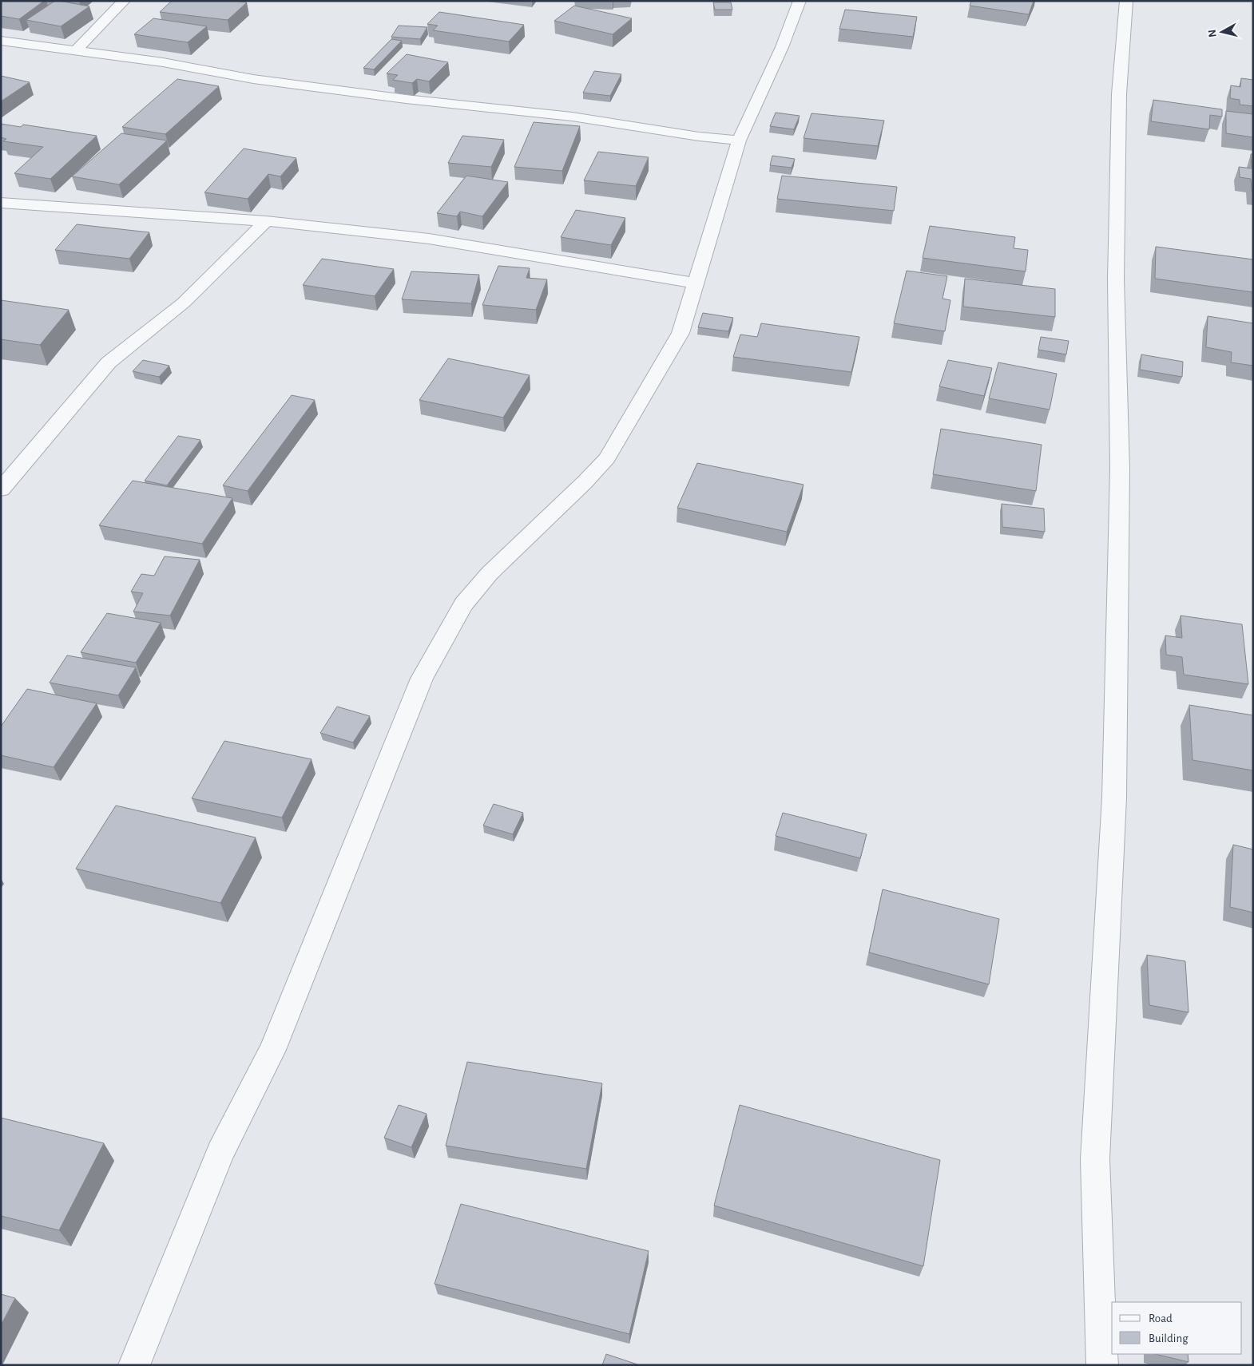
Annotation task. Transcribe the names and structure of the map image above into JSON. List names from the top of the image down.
{
  "legend": ["Road", "Building"],
  "north": "left"
}
